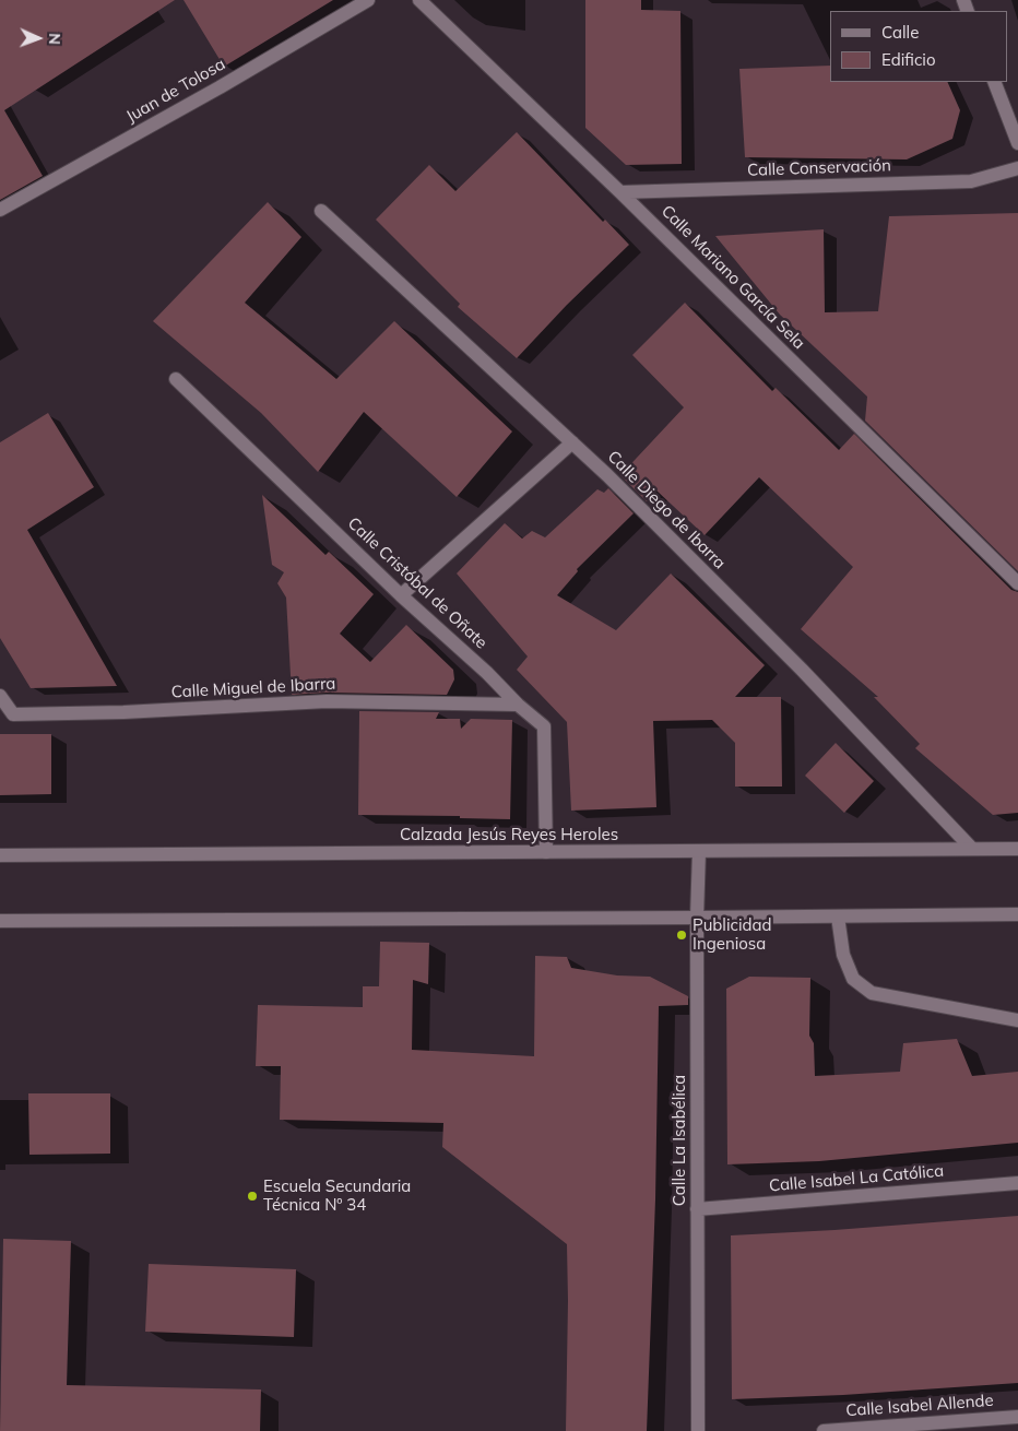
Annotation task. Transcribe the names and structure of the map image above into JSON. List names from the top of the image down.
{
  "streets": {
    "street": [
      "Juan de Tolosa",
      "Calle Conservación",
      "Calle Mariano García Sela",
      "Calle Diego de Ibarra",
      "Calle Cristóbal de Oñate",
      "Calle Miguel de Ibarra",
      "Calzada Jesús Reyes Heroles",
      "Calle La Isabélica",
      "Calle Isabel La Católica",
      "Calle Isabel Allende"
    ]
  },
  "crossings": [
    ["Calle Conservación", "Calle Mariano García Sela"],
    ["Calle Diego de Ibarra", "Calzada Jesús Reyes Heroles"],
    ["Calle Cristóbal de Oñate", "Calle Miguel de Ibarra"],
    ["Calle Cristóbal de Oñate", "Calzada Jesús Reyes Heroles"],
    ["Calzada Jesús Reyes Heroles", "Calle La Isabélica"],
    ["Calle La Isabélica", "Calle Isabel La Católica"]
  ],
  "places": ["Publicidad Ingeniosa", "Escuela Secundaria Técnica Nº 34"],
  "legend": ["Calle", "Edificio"],
  "north": "right"
}
